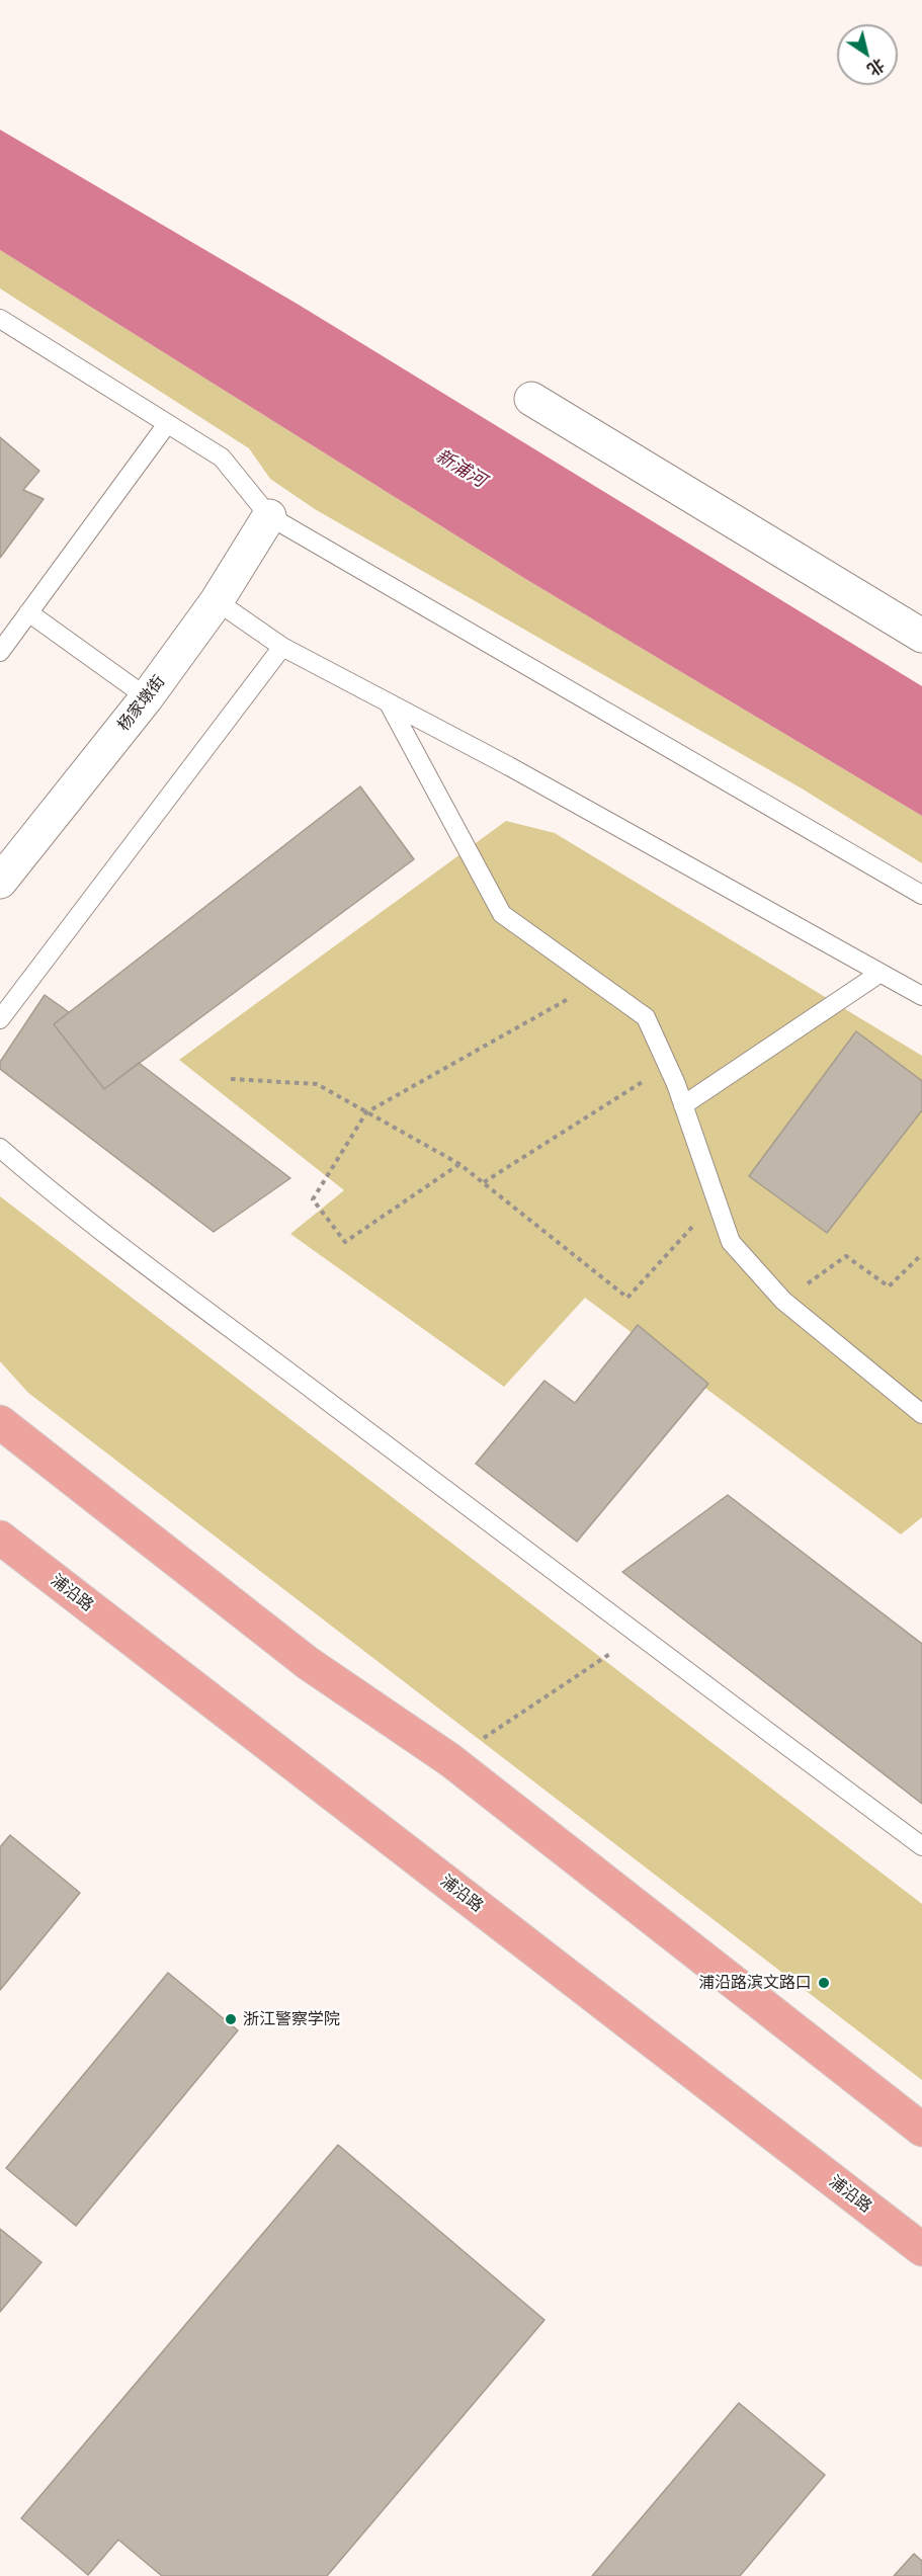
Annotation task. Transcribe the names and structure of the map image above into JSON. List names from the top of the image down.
{
  "streets": {
    "main road": ["浦沿路"],
    "street": ["杨家墩街"]
  },
  "water": ["新浦河"],
  "places": ["浦沿路滨文路口", "浙江警察学院"],
  "north": "bottom right"
}
